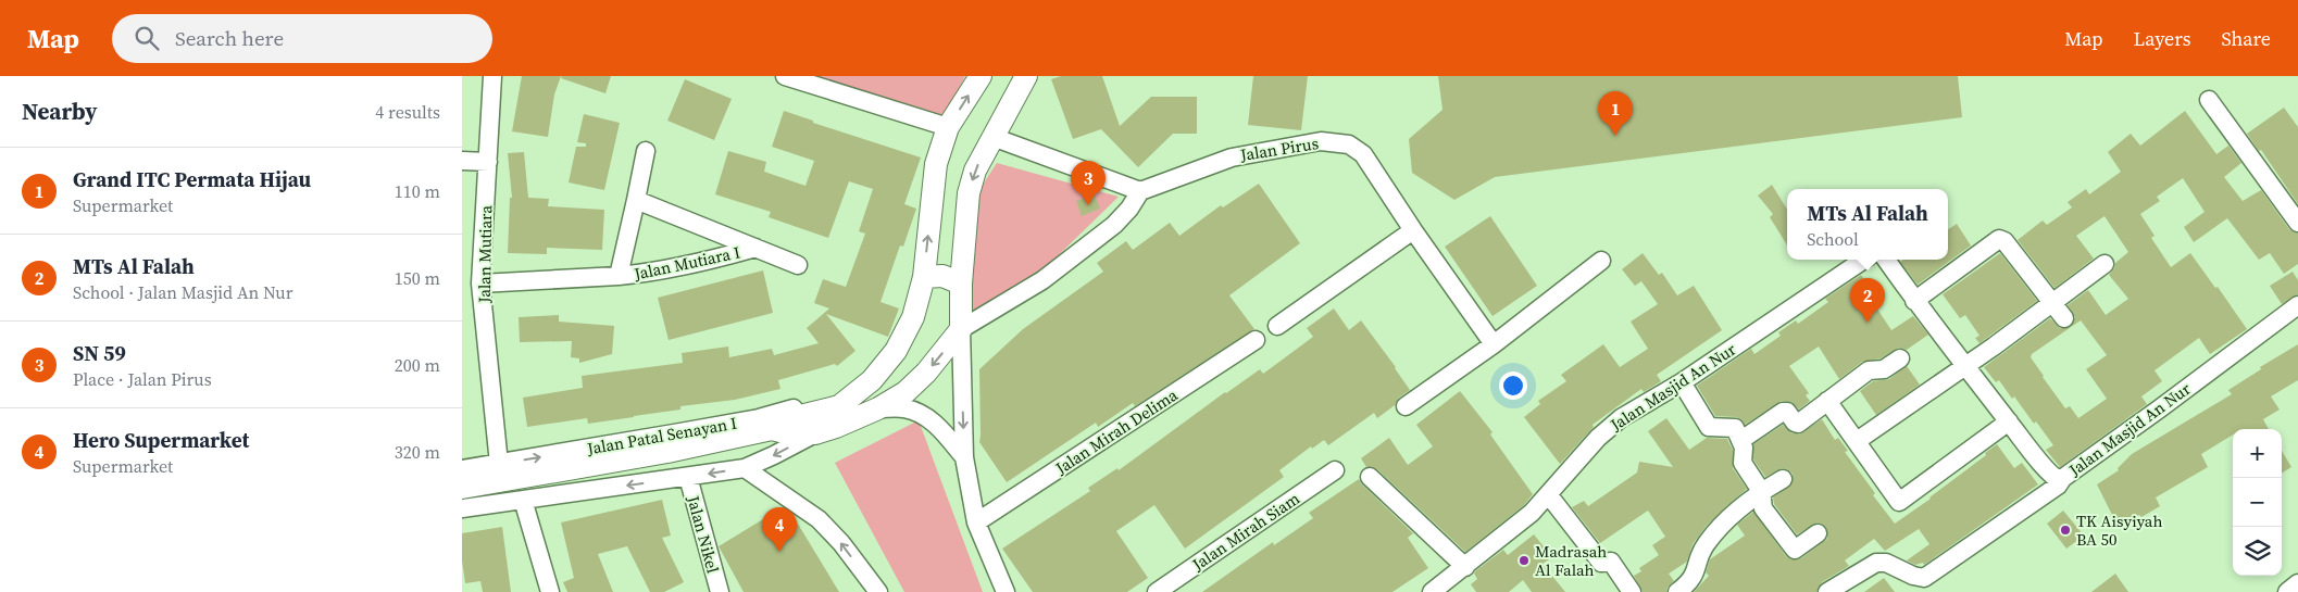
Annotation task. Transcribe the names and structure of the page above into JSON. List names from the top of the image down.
{
  "streets": {
    "main road": ["Jalan Patal Senayan I"],
    "street": [
      "Jalan Pirus",
      "Jalan Mutiara",
      "Jalan Mutiara I",
      "Jalan Masjid An Nur",
      "Jalan Mirah Delima",
      "Jalan Mirah Siam",
      "Jalan Nikel"
    ]
  },
  "crossings": [
    ["Jalan Mutiara", "Jalan Mutiara I"],
    ["Jalan Mutiara", "Jalan Patal Senayan I"]
  ],
  "places": ["TK Aisyiyah BA 50", "Madrasah Al Falah"],
  "page": {
    "header": "Map",
    "search": "Search here",
    "nav": ["Map", "Layers", "Share"],
    "heading": ["Nearby", "4 results"],
    "pins": [
      "1",
      "3",
      "2",
      "4"
    ],
    "list": [
      {
        "mark": "1",
        "name": "Grand ITC Permata Hijau",
        "note": "Supermarket",
        "value": "110 m"
      },
      {
        "mark": "2",
        "name": "MTs Al Falah",
        "note": "School · Jalan Masjid An Nur",
        "value": "150 m"
      },
      {
        "mark": "3",
        "name": "SN 59",
        "note": "Place · Jalan Pirus",
        "value": "200 m"
      },
      {
        "mark": "4",
        "name": "Hero Supermarket",
        "note": "Supermarket",
        "value": "320 m"
      }
    ],
    "popup": ["MTs Al Falah", "School"],
    "map_buttons": ["+", "−"]
  }
}
